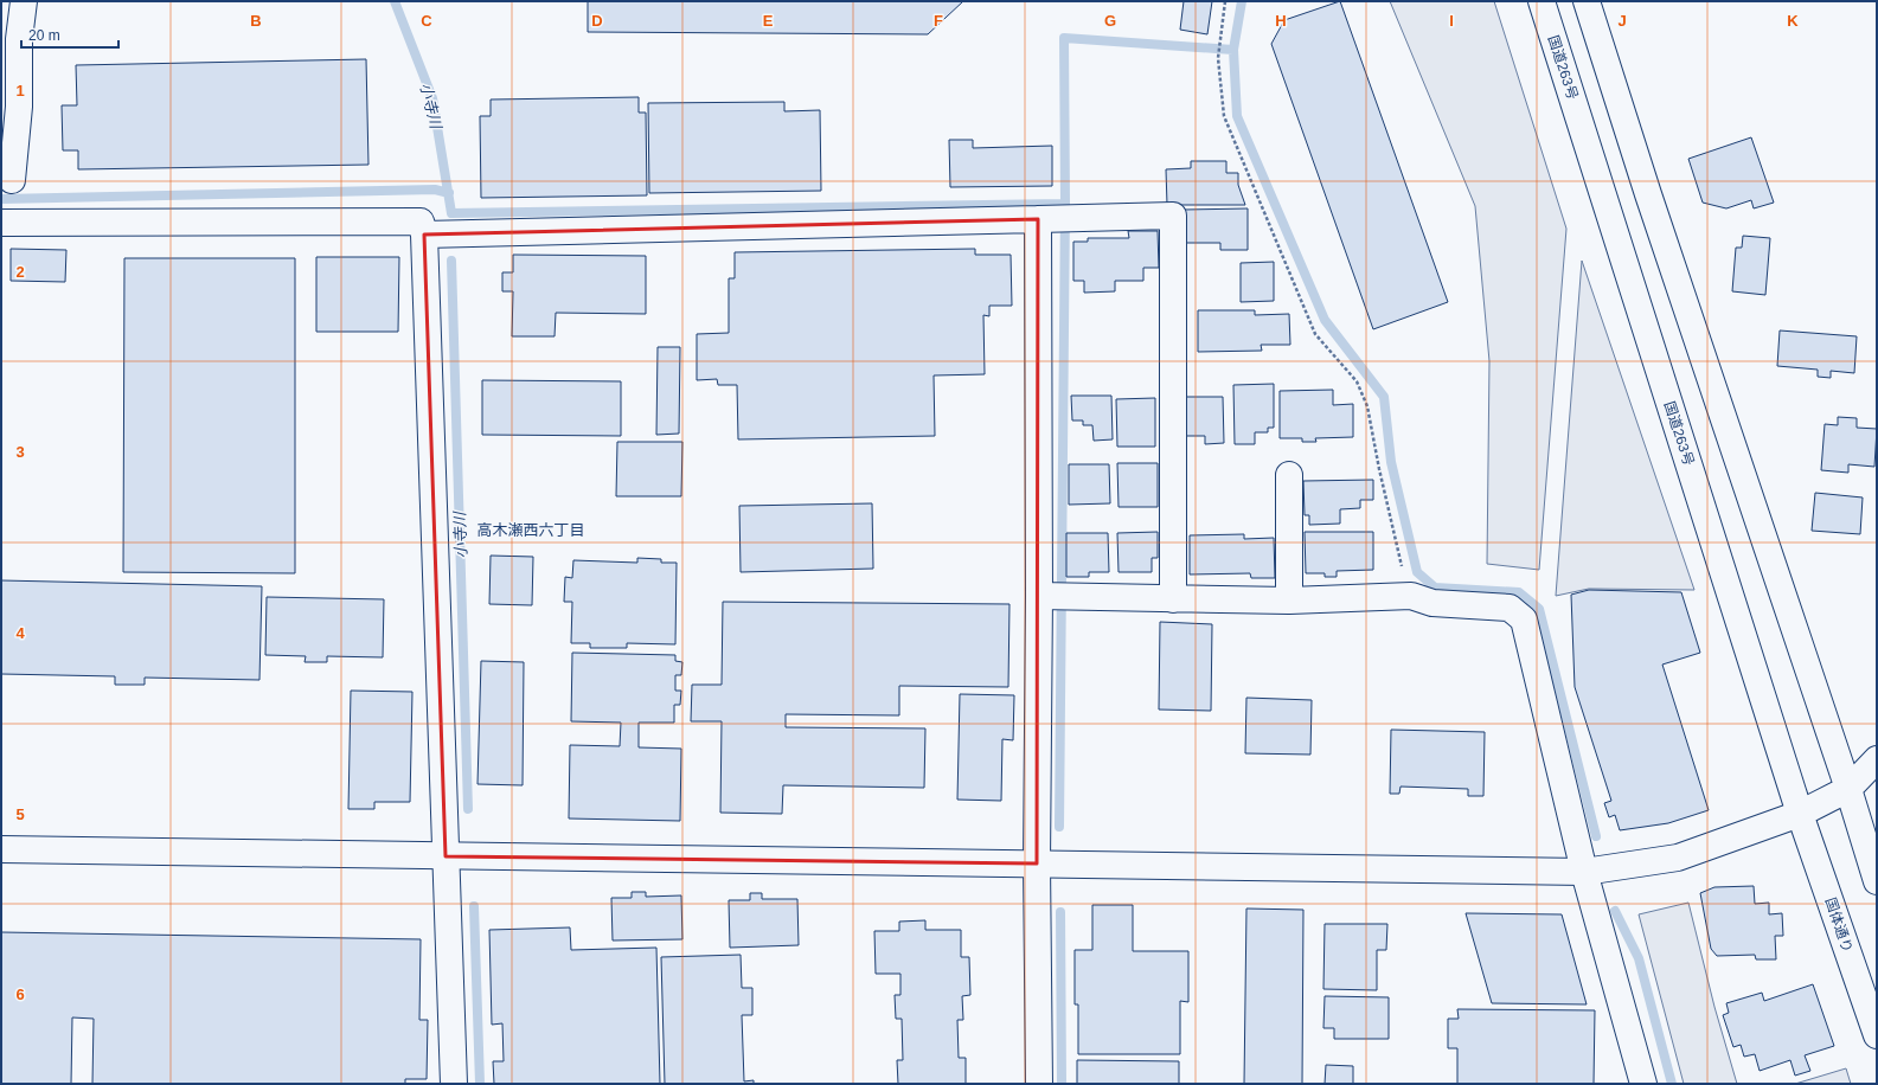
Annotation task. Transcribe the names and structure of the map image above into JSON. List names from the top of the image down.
{
  "streets": {
    "main road": ["国道263号", "国体通り"]
  },
  "crossings": [
    ["国道263号", "国体通り"]
  ],
  "districts": ["高木瀬西六丁目"],
  "water": ["小寺川"],
  "scale_bar": "20 m",
  "grid": {
    "columns": [
      "B",
      "C",
      "D",
      "E",
      "F",
      "G",
      "H",
      "I",
      "J",
      "K"
    ],
    "rows": [
      "1",
      "2",
      "3",
      "4",
      "5",
      "6"
    ]
  }
}
